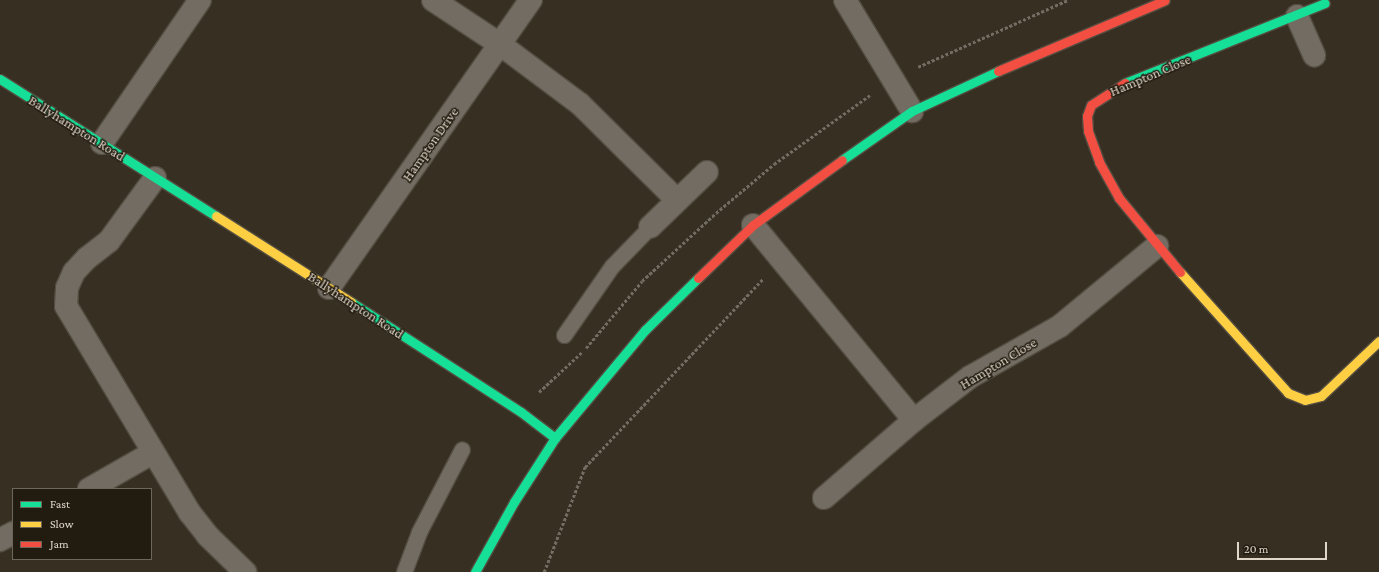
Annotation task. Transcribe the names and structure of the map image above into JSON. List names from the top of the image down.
{
  "streets": {
    "street": ["Hampton Close", "Ballyhampton Road", "Hampton Drive"]
  },
  "crossings": [
    ["Ballyhampton Road", "Hampton Drive"]
  ],
  "legend": ["Fast", "Slow", "Jam"],
  "scale_bar": "20 m"
}
